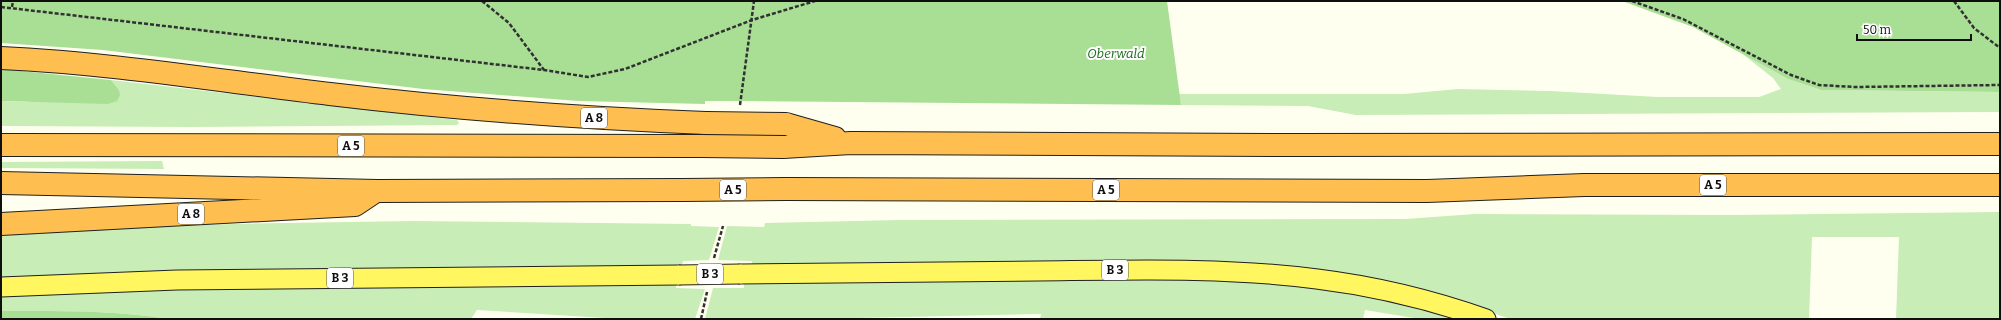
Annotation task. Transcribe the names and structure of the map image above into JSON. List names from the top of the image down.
{
  "streets": {
    "highway": ["A 8", "A 5"],
    "main road": ["B 3"]
  },
  "crossings": [
    ["A 8", "A 5"]
  ],
  "parks": ["Oberwald"],
  "scale_bar": "50 m"
}
